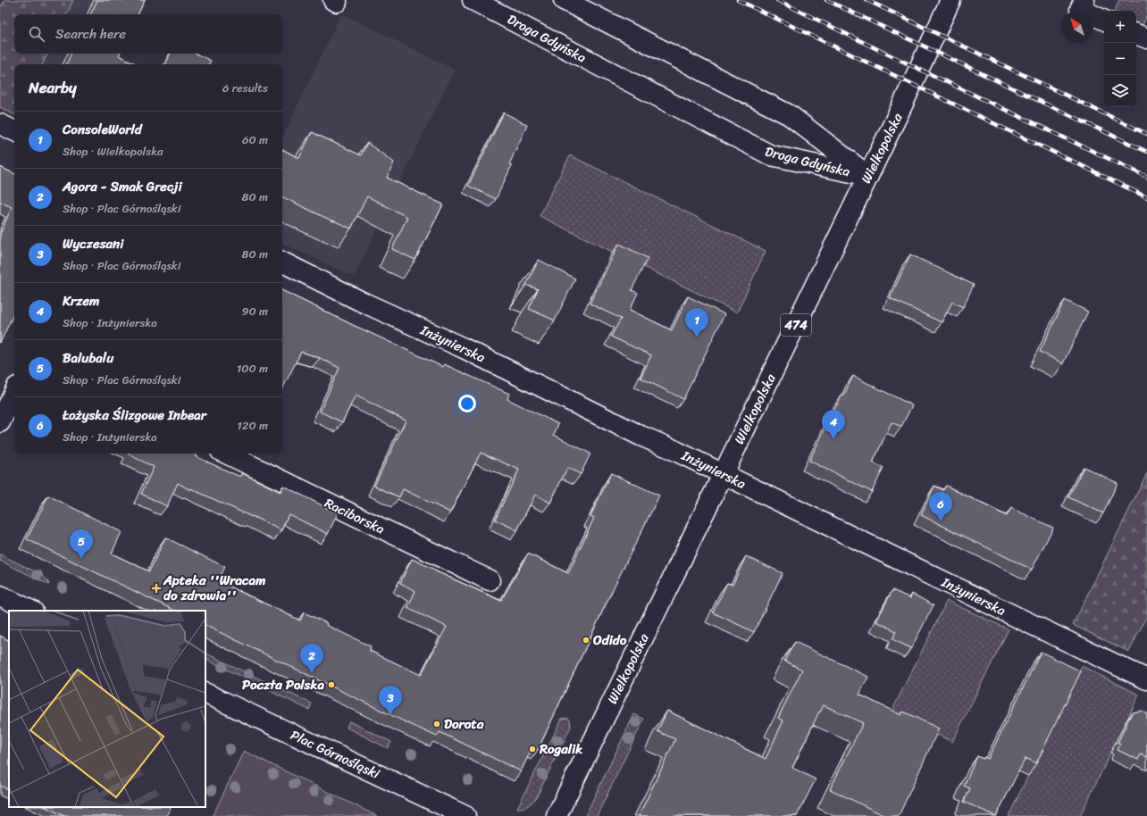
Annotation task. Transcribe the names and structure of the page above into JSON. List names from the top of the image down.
{
  "streets": {
    "street": [
      "Droga Gdyńska",
      "Wielkopolska",
      "474",
      "Inżynierska",
      "Raciborska",
      "Plac Górnośląski"
    ]
  },
  "crossings": [
    ["Droga Gdyńska", "Wielkopolska"],
    ["Wielkopolska", "Inżynierska"]
  ],
  "places": {
    "health": ["Apteka ''Wracam do zdrowia''"],
    "other": [
      "Odido",
      "Poczta Polska",
      "Dorota",
      "Rogalik"
    ]
  },
  "north": "top left",
  "page": {
    "map_buttons": ["+", "−"],
    "search": "Search here",
    "heading": ["Nearby", "6 results"],
    "list": [
      {
        "mark": "1",
        "name": "ConsoleWorld",
        "note": "Shop · Wielkopolska",
        "value": "60 m"
      },
      {
        "mark": "2",
        "name": "Agora - Smak Grecji",
        "note": "Shop · Plac Górnośląski",
        "value": "80 m"
      },
      {
        "mark": "3",
        "name": "Wyczesani",
        "note": "Shop · Plac Górnośląski",
        "value": "80 m"
      },
      {
        "mark": "4",
        "name": "Krzem",
        "note": "Shop · Inżynierska",
        "value": "90 m"
      },
      {
        "mark": "5",
        "name": "Balubalu",
        "note": "Shop · Plac Górnośląski",
        "value": "100 m"
      },
      {
        "mark": "6",
        "name": "Łożyska Ślizgowe Inbear",
        "note": "Shop · Inżynierska",
        "value": "120 m"
      }
    ],
    "pins": [
      "1",
      "4",
      "6",
      "5",
      "2",
      "3"
    ]
  }
}
